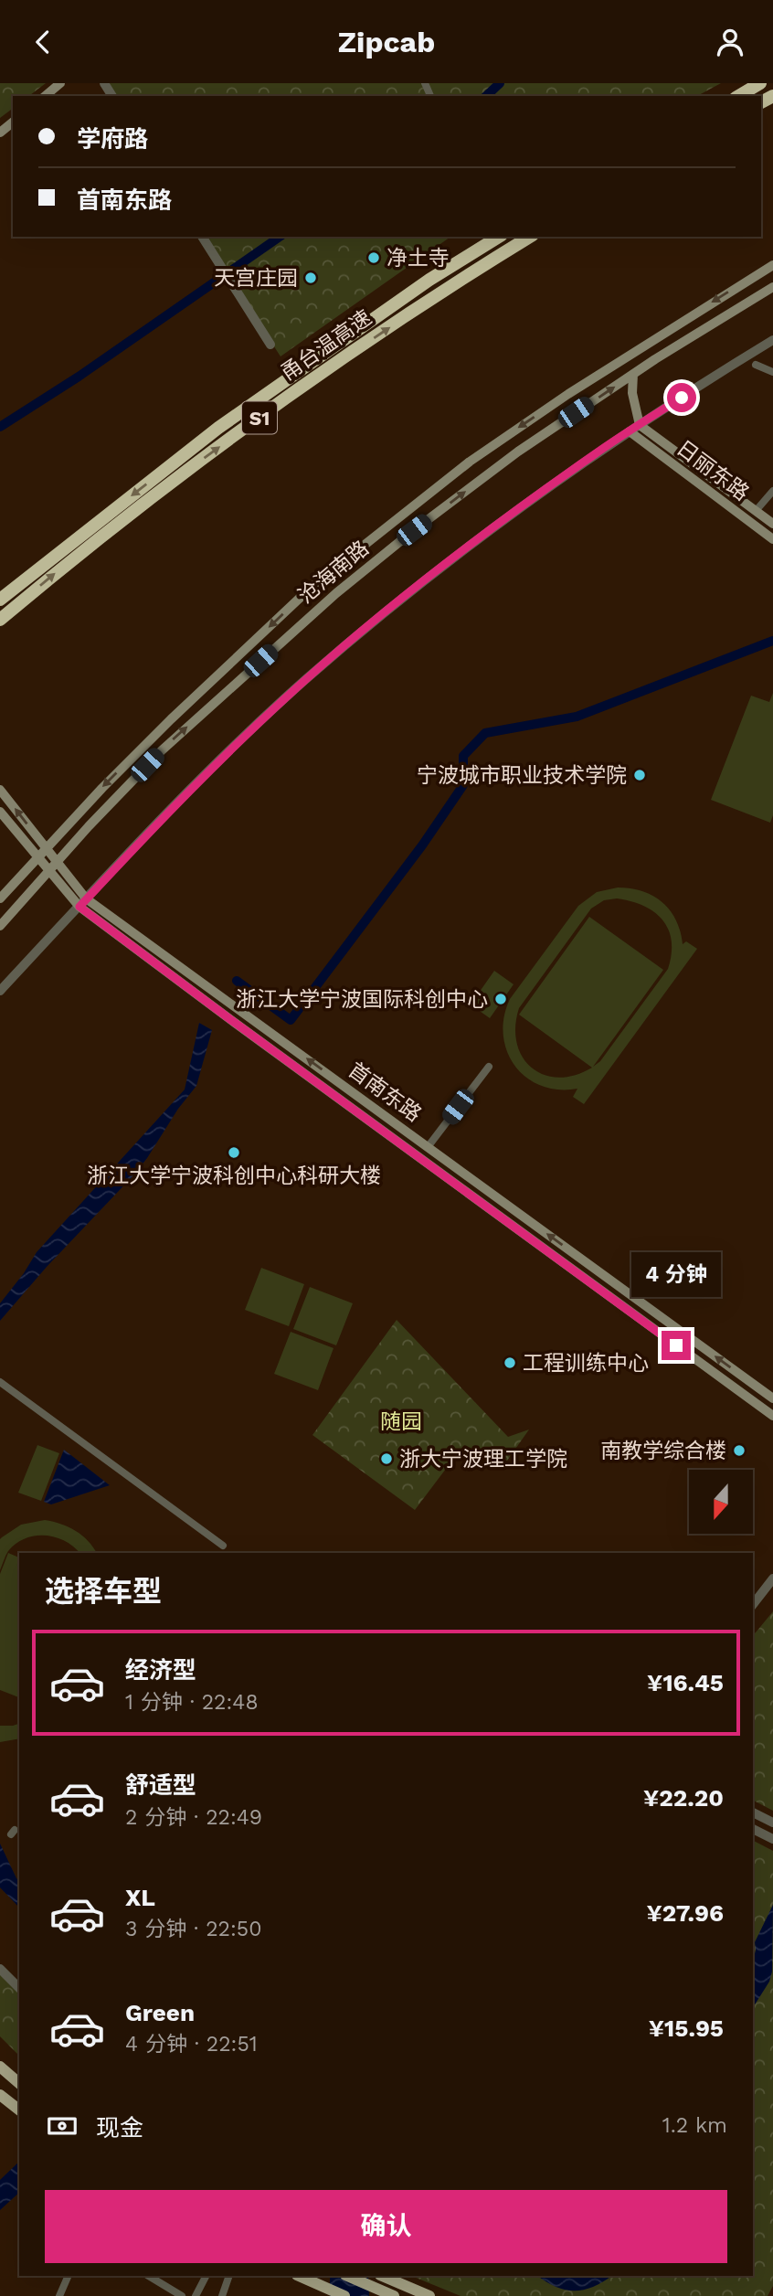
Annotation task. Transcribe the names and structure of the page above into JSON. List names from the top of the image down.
{
  "streets": {
    "highway": ["甬台温高速", "S1"],
    "main road": ["日丽东路", "沧海南路", "首南东路"]
  },
  "crossings": [
    ["沧海南路", "首南东路"]
  ],
  "parks": ["随园"],
  "places": [
    "净土寺",
    "天宫庄园",
    "宁波城市职业技术学院",
    "浙江大学宁波国际科创中心",
    "浙江大学宁波科创中心科研大楼",
    "工程训练中心",
    "南教学综合楼",
    "浙大宁波理工学院"
  ],
  "north": "bottom",
  "page": {
    "header": "Zipcab",
    "banner": ["学府路", "首南东路"],
    "bubble": "4 分钟",
    "heading": "选择车型",
    "list": [
      {
        "name": "经济型",
        "note": "1 分钟 · 22:48",
        "value": "¥16.45"
      },
      {
        "name": "舒适型",
        "note": "2 分钟 · 22:49",
        "value": "¥22.20"
      },
      {
        "name": "XL",
        "note": "3 分钟 · 22:50",
        "value": "¥27.96"
      },
      {
        "name": "Green",
        "note": "4 分钟 · 22:51",
        "value": "¥15.95"
      }
    ],
    "pay": ["现金", "1.2 km"],
    "buttons": "确认"
  }
}
